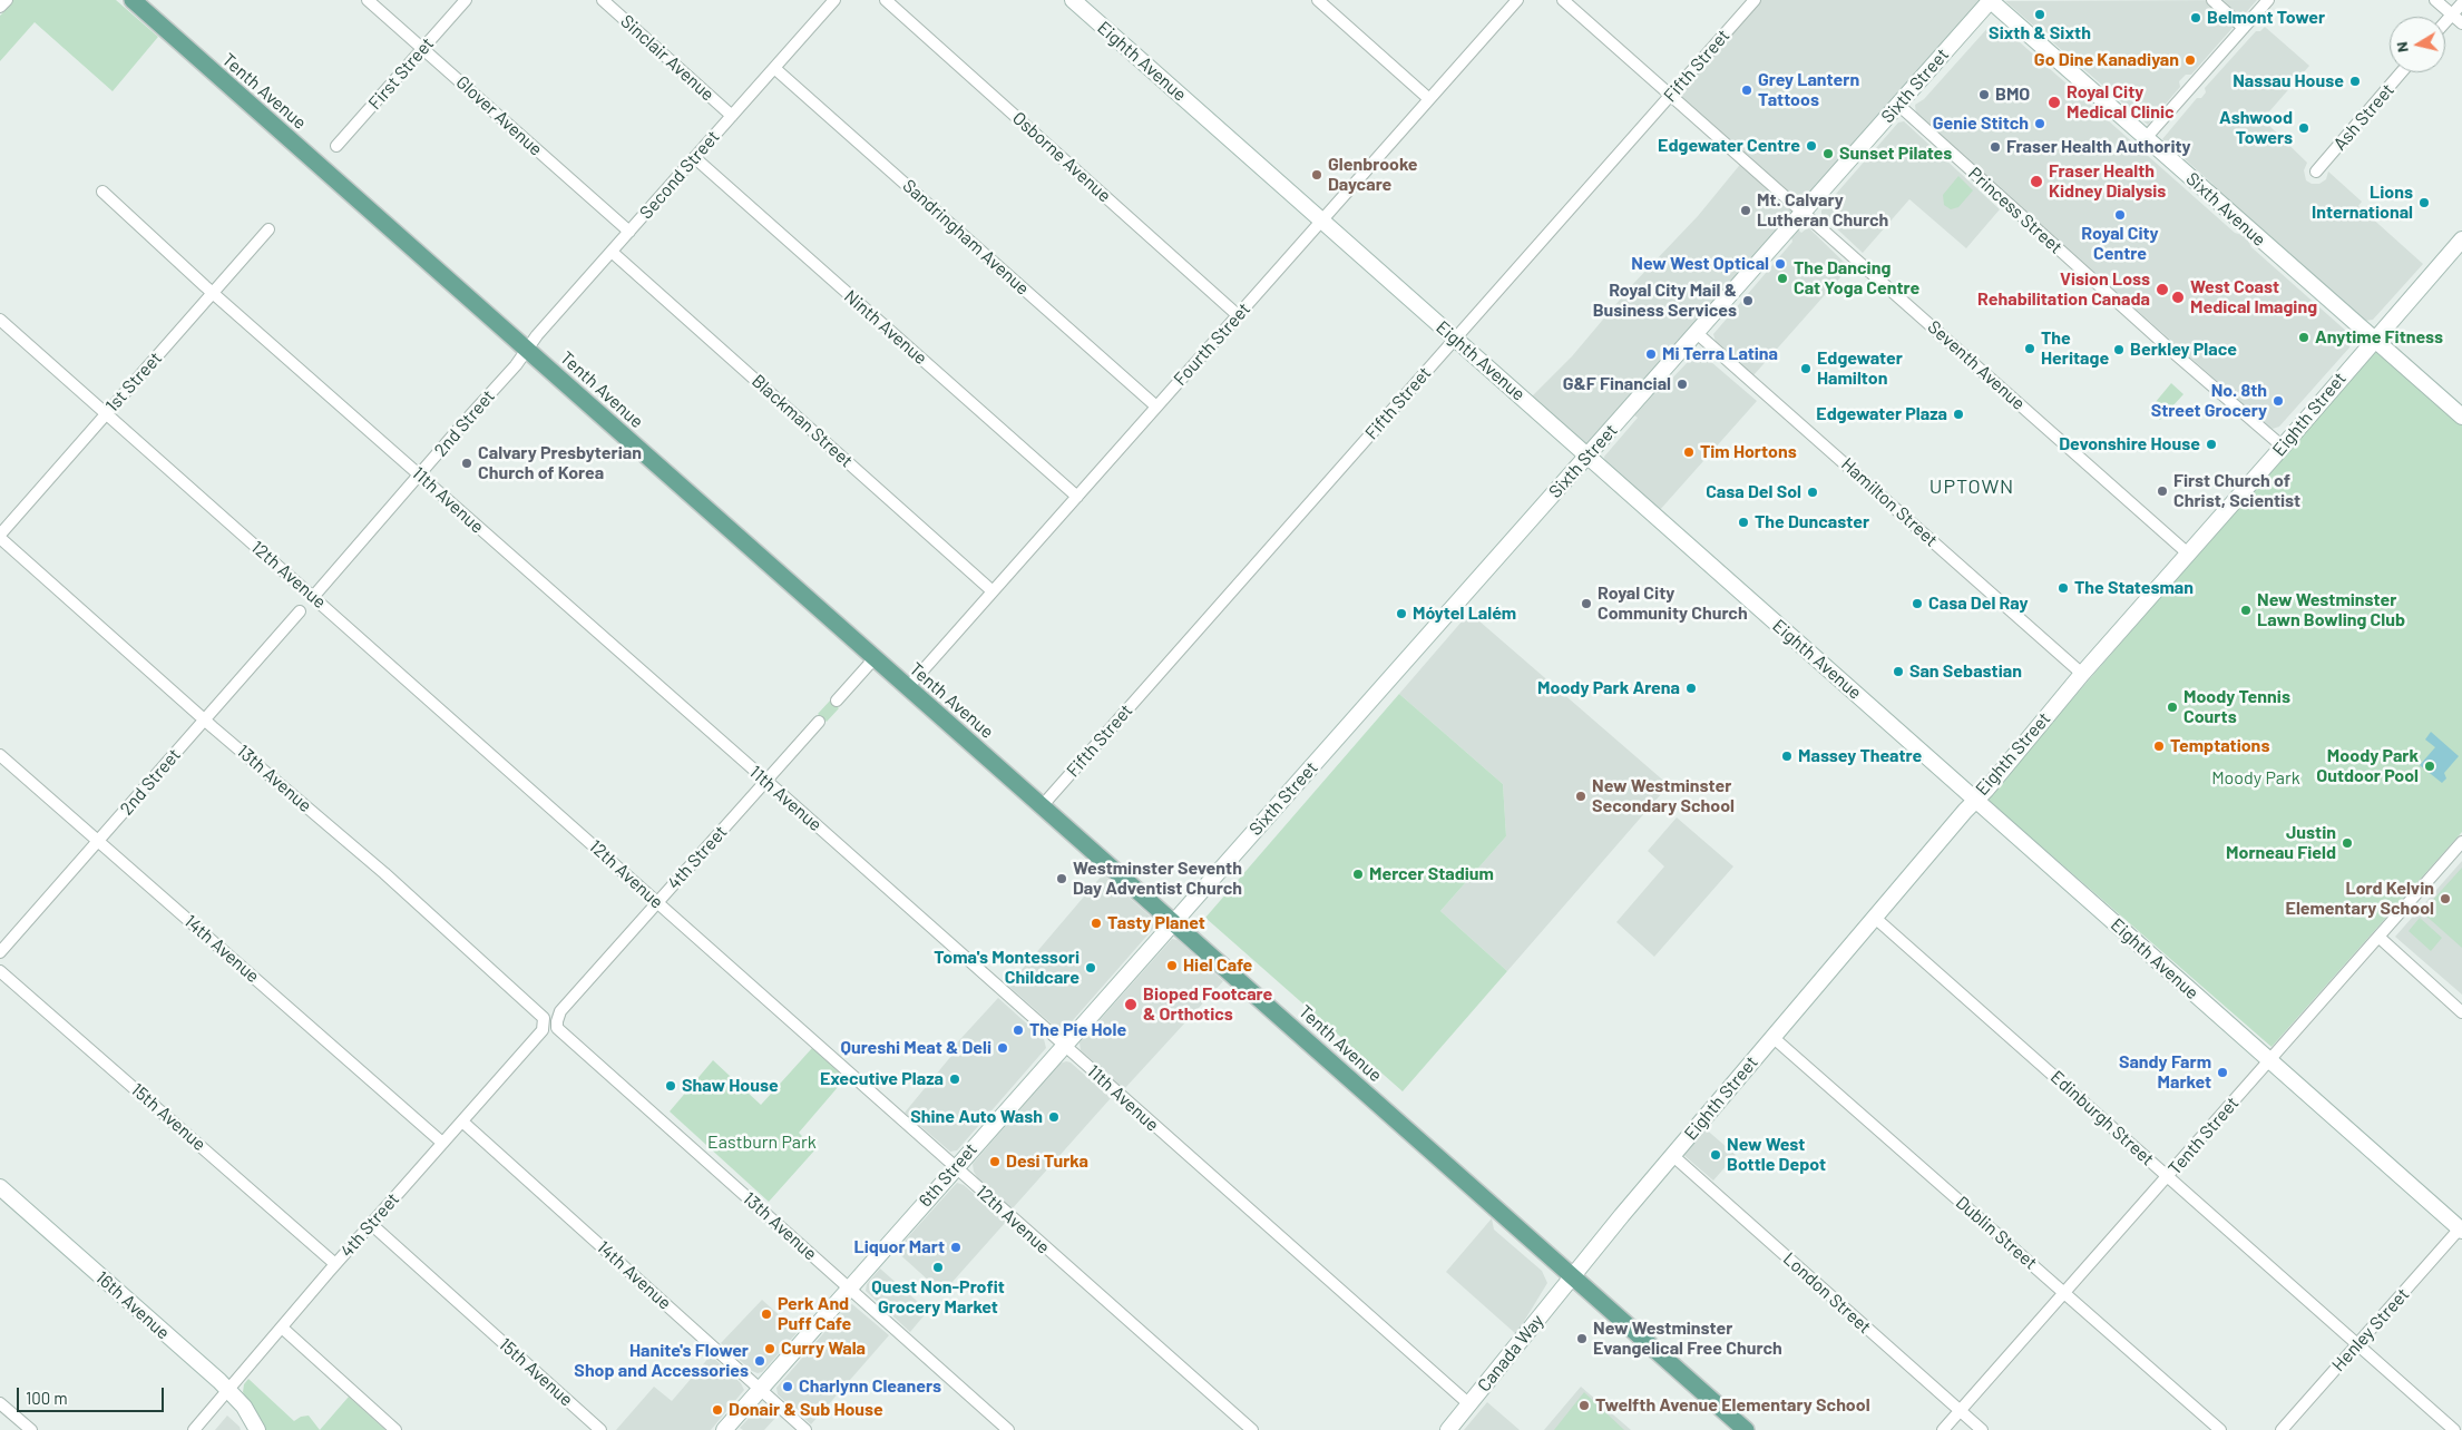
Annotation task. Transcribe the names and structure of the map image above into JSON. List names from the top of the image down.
{
  "streets": {
    "main road": ["Tenth Avenue"],
    "street": [
      "Sinclair Avenue",
      "Eighth Avenue",
      "Fifth Street",
      "First Street",
      "Sixth Street",
      "Glover Avenue",
      "Ash Street",
      "Osborne Avenue",
      "Second Street",
      "Sixth Avenue",
      "Princess Street",
      "Sandringham Avenue",
      "Ninth Avenue",
      "Fourth Street",
      "Seventh Avenue",
      "1st Street",
      "Eighth Street",
      "Blackman Street",
      "2nd Street",
      "11th Avenue",
      "Hamilton Street",
      "12th Avenue",
      "13th Avenue",
      "4th Street",
      "14th Avenue",
      "15th Avenue",
      "Edinburgh Street",
      "Tenth Street",
      "6th Street",
      "Dublin Street",
      "London Street",
      "16th Avenue",
      "Henley Street",
      "Canada Way"
    ]
  },
  "crossings": [
    ["Sinclair Avenue", "Second Street"],
    ["Eighth Avenue", "Fifth Street"],
    ["Eighth Avenue", "Sixth Street"],
    ["Eighth Avenue", "Fourth Street"],
    ["Eighth Avenue", "Eighth Street"],
    ["Eighth Avenue", "Tenth Street"],
    ["Eighth Avenue", "Henley Street"],
    ["Fifth Street", "Tenth Avenue"],
    ["Fifth Street", "Seventh Avenue"],
    ["First Street", "Glover Avenue"],
    ["Sixth Street", "Tenth Avenue"],
    ["Sixth Street", "Sixth Avenue"],
    ["Sixth Street", "Princess Street"],
    ["Sixth Street", "Seventh Avenue"],
    ["Sixth Street", "Hamilton Street"],
    ["Sixth Street", "6th Street"],
    ["Tenth Avenue", "Second Street"],
    ["Tenth Avenue", "Fourth Street"],
    ["Tenth Avenue", "Eighth Street"],
    ["Tenth Avenue", "2nd Street"],
    ["Tenth Avenue", "6th Street"],
    ["Tenth Avenue", "Canada Way"],
    ["Glover Avenue", "Second Street"],
    ["Osborne Avenue", "Fourth Street"],
    ["Second Street", "Sandringham Avenue"],
    ["Second Street", "Ninth Avenue"],
    ["Second Street", "Blackman Street"],
    ["Second Street", "2nd Street"],
    ["Sixth Avenue", "Eighth Street"],
    ["Princess Street", "Eighth Street"],
    ["Sandringham Avenue", "Fourth Street"],
    ["Ninth Avenue", "Fourth Street"],
    ["Fourth Street", "Blackman Street"],
    ["Seventh Avenue", "Eighth Street"],
    ["1st Street", "11th Avenue"],
    ["1st Street", "12th Avenue"],
    ["1st Street", "13th Avenue"],
    ["Eighth Street", "Hamilton Street"],
    ["Eighth Street", "Edinburgh Street"],
    ["Eighth Street", "Dublin Street"],
    ["Eighth Street", "London Street"],
    ["Eighth Street", "Canada Way"],
    ["2nd Street", "11th Avenue"],
    ["2nd Street", "12th Avenue"],
    ["2nd Street", "13th Avenue"],
    ["2nd Street", "14th Avenue"],
    ["11th Avenue", "4th Street"],
    ["11th Avenue", "6th Street"],
    ["11th Avenue", "Canada Way"],
    ["12th Avenue", "4th Street"],
    ["12th Avenue", "6th Street"],
    ["13th Avenue", "4th Street"],
    ["13th Avenue", "6th Street"],
    ["4th Street", "14th Avenue"],
    ["4th Street", "15th Avenue"],
    ["4th Street", "16th Avenue"],
    ["14th Avenue", "6th Street"],
    ["Edinburgh Street", "Tenth Street"],
    ["Edinburgh Street", "Henley Street"],
    ["Tenth Street", "Dublin Street"],
    ["Tenth Street", "London Street"]
  ],
  "districts": ["UPTOWN"],
  "parks": ["Moody Park", "Eastburn Park"],
  "places": [
    "Sixth & Sixth",
    "Belmont Tower",
    "Go Dine Kanadiyan",
    "Nassau House",
    "Grey Lantern Tattoos",
    "BMO",
    "Royal City Medical Clinic",
    "Genie Stitch",
    "Ashwood Towers",
    "Edgewater Centre",
    "Fraser Health Authority",
    "Sunset Pilates",
    "Glenbrooke Daycare",
    "Fraser Health Kidney Dialysis",
    "Lions International",
    "Mt. Calvary Lutheran Church",
    "Royal City Centre",
    "New West Optical",
    "The Dancing Cat Yoga Centre",
    "Vision Loss Rehabilitation Canada",
    "West Coast Medical Imaging",
    "Royal City Mail & Business Services",
    "Anytime Fitness",
    "The Heritage",
    "Berkley Place",
    "Mi Terra Latina",
    "Edgewater Hamilton",
    "G&F Financial",
    "No. 8th Street Grocery",
    "Edgewater Plaza",
    "Devonshire House",
    "Tim Hortons",
    "Calvary Presbyterian Church of Korea",
    "First Church of Christ, Scientist",
    "Casa Del Sol",
    "The Duncaster",
    "The Statesman",
    "Royal City Community Church",
    "Casa Del Ray",
    "New Westminster Lawn Bowling Club",
    "Móytel Lalém",
    "San Sebastian",
    "Moody Park Arena",
    "Moody Tennis Courts",
    "Temptations",
    "Massey Theatre",
    "Moody Park Outdoor Pool",
    "New Westminster Secondary School",
    "Justin Morneau Field",
    "Mercer Stadium",
    "Westminster Seventh Day Adventist Church",
    "Lord Kelvin Elementary School",
    "Tasty Planet",
    "Hiel Cafe",
    "Toma's Montessori Childcare",
    "Bioped Footcare & Orthotics",
    "The Pie Hole",
    "Qureshi Meat & Deli",
    "Sandy Farm Market",
    "Executive Plaza",
    "Shaw House",
    "Shine Auto Wash",
    "New West Bottle Depot",
    "Desi Turka",
    "Liquor Mart",
    "Quest Non-Profit Grocery Market",
    "Perk And Puff Cafe",
    "New Westminster Evangelical Free Church",
    "Curry Wala",
    "Hanite's Flower Shop and Accessories",
    "Charlynn Cleaners",
    "Twelfth Avenue Elementary School",
    "Donair & Sub House"
  ],
  "scale_bar": "100 m",
  "north": "left"
}
